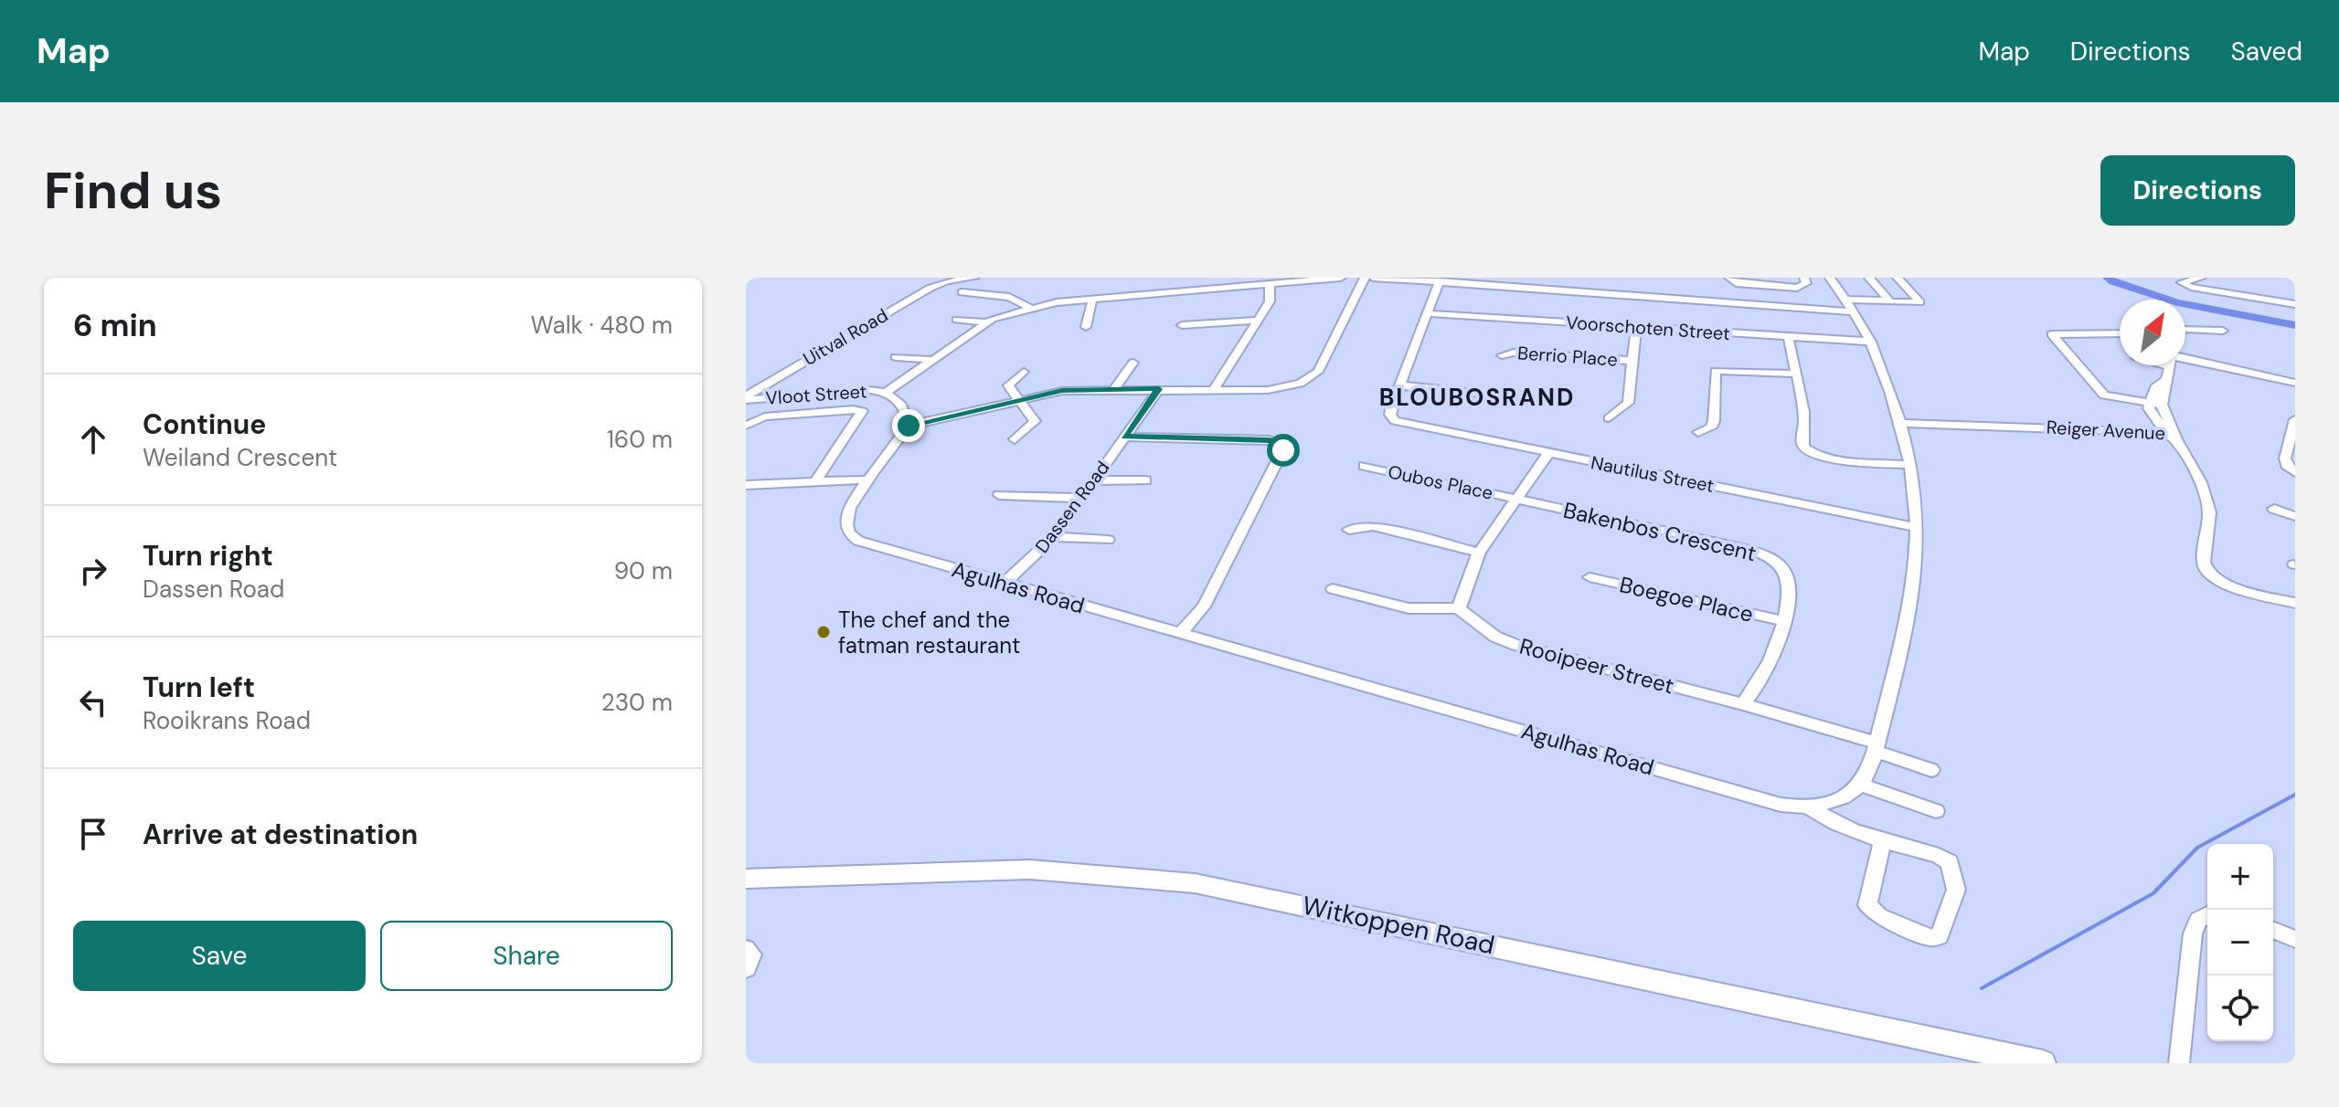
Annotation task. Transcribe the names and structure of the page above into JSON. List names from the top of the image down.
{
  "streets": {
    "main road": ["Witkoppen Road"],
    "street": [
      "Voorschoten Street",
      "Uitval Road",
      "Berrio Place",
      "Vloot Street",
      "Reiger Avenue",
      "Nautilus Street",
      "Oubos Place",
      "Dassen Road",
      "Bakenbos Crescent",
      "Agulhas Road",
      "Boegoe Place",
      "Rooipeer Street"
    ]
  },
  "crossings": [
    ["Uitval Road", "Vloot Street"],
    ["Oubos Place", "Bakenbos Crescent"],
    ["Dassen Road", "Agulhas Road"],
    ["Bakenbos Crescent", "Boegoe Place"],
    ["Bakenbos Crescent", "Rooipeer Street"]
  ],
  "districts": ["BLOUBOSRAND"],
  "places": ["The chef and the fatman restaurant"],
  "north": "top right",
  "page": {
    "header": "Map",
    "nav": ["Map", "Directions", "Saved"],
    "buttons": [
      "Directions",
      ["Save", "Share"]
    ],
    "title": "Find us",
    "heading": ["6 min", "Walk · 480 m"],
    "list": [
      ["Continue", "Weiland Crescent", "160 m"],
      ["Turn right", "Dassen Road", "90 m"],
      ["Turn left", "Rooikrans Road", "230 m"],
      "Arrive at destination"
    ],
    "map_buttons": ["+", "−"]
  }
}
